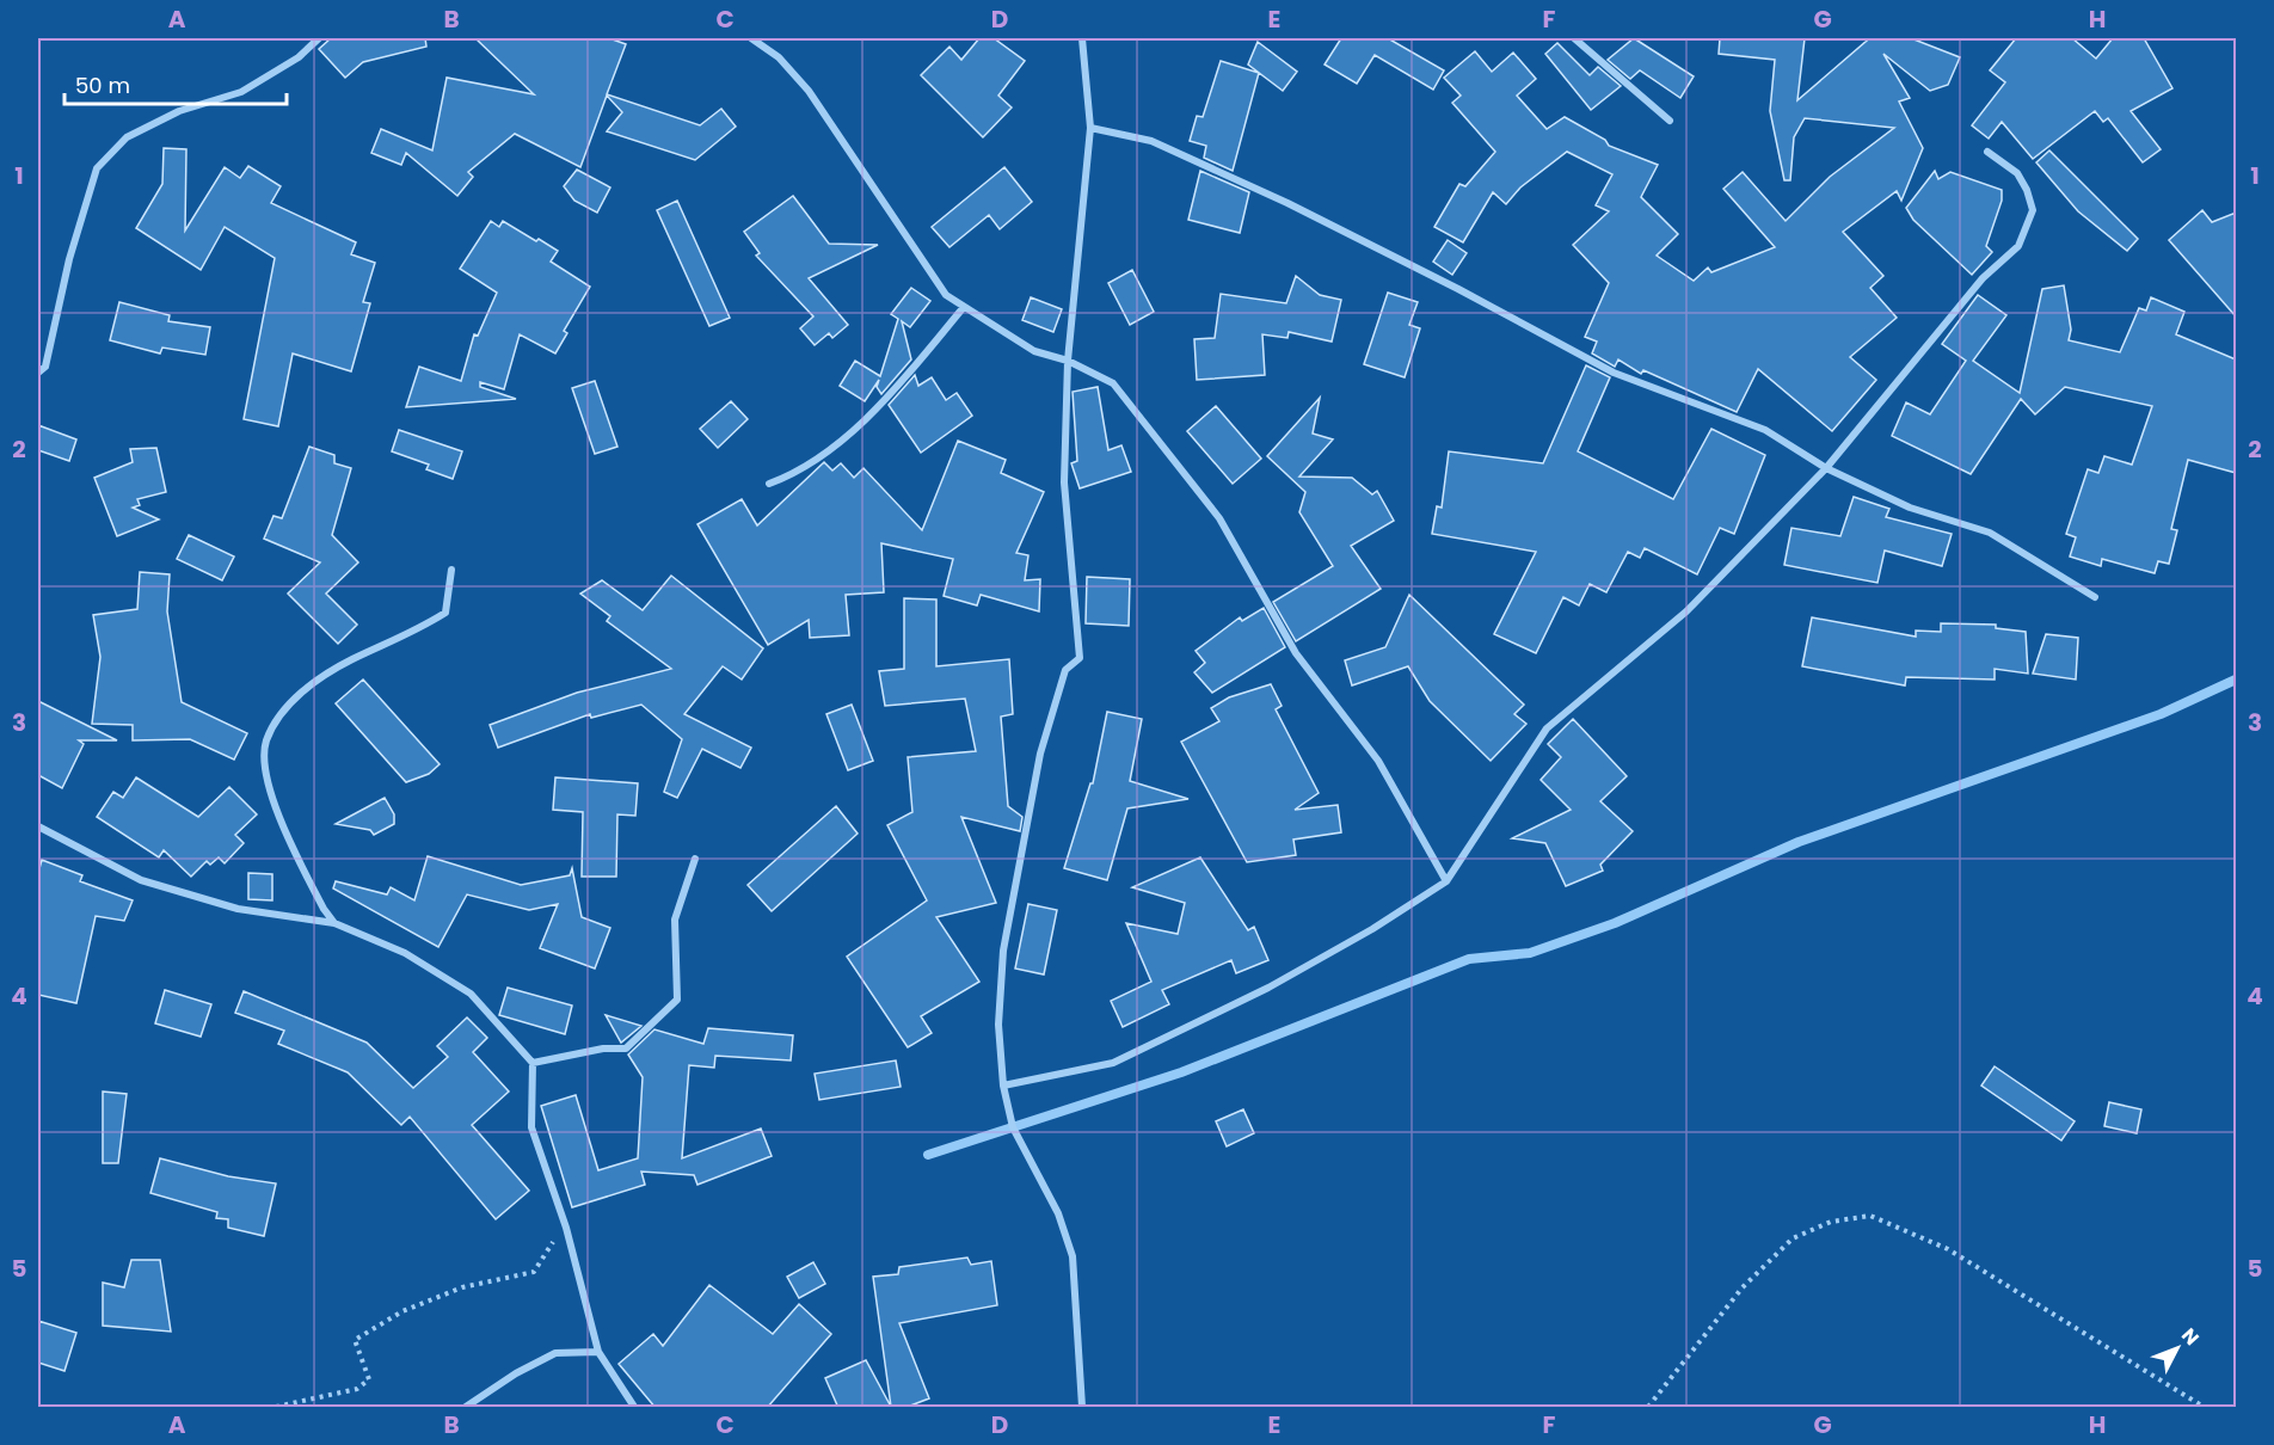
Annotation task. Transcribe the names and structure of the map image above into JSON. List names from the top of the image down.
{
  "scale_bar": "50 m",
  "north": "top right",
  "grid": {
    "columns": [
      "A",
      "B",
      "C",
      "D",
      "E",
      "F",
      "G",
      "H"
    ],
    "rows": [
      "1",
      "2",
      "3",
      "4",
      "5"
    ]
  }
}
